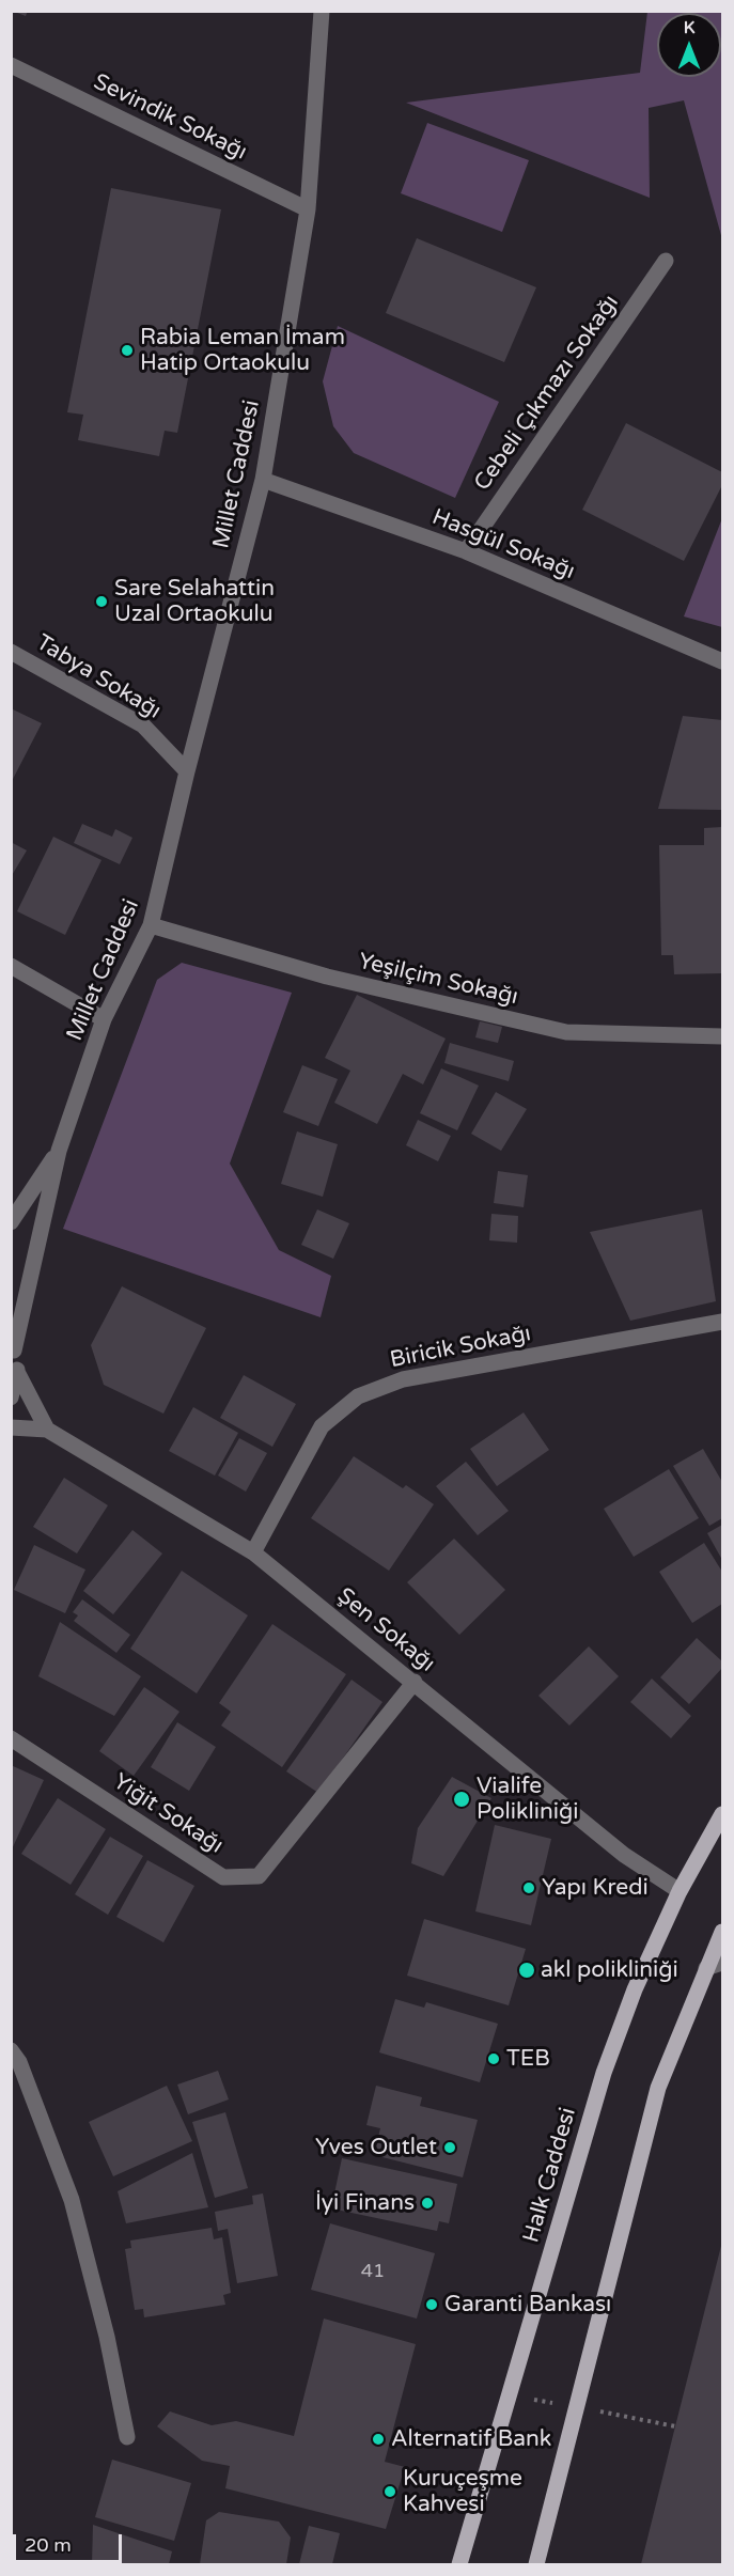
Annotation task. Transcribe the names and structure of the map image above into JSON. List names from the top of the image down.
{
  "streets": {
    "main road": ["Halk Caddesi"],
    "street": [
      "Sevindik Sokağı",
      "Cebeli Çıkmazı Sokağı",
      "Millet Caddesi",
      "Hasgül Sokağı",
      "Tabya Sokağı",
      "Yeşilçim Sokağı",
      "Biricik Sokağı",
      "Şen Sokağı",
      "Yiğit Sokağı"
    ]
  },
  "crossings": [
    ["Sevindik Sokağı", "Millet Caddesi"],
    ["Cebeli Çıkmazı Sokağı", "Hasgül Sokağı"],
    ["Millet Caddesi", "Hasgül Sokağı"],
    ["Millet Caddesi", "Tabya Sokağı"],
    ["Millet Caddesi", "Yeşilçim Sokağı"],
    ["Biricik Sokağı", "Şen Sokağı"],
    ["Şen Sokağı", "Yiğit Sokağı"],
    ["Şen Sokağı", "Halk Caddesi"]
  ],
  "places": [
    "Rabia Leman İmam Hatip Ortaokulu",
    "Sare Selahattin Uzal Ortaokulu",
    "Vialife Polikliniği",
    "Yapı Kredi",
    "akl polikliniği",
    "TEB",
    "Yves Outlet",
    "İyi Finans",
    "Garanti Bankası",
    "Alternatif Bank",
    "Kuruçeşme Kahvesi"
  ],
  "house_numbers": ["41"],
  "scale_bar": "20 m",
  "north": "top"
}
